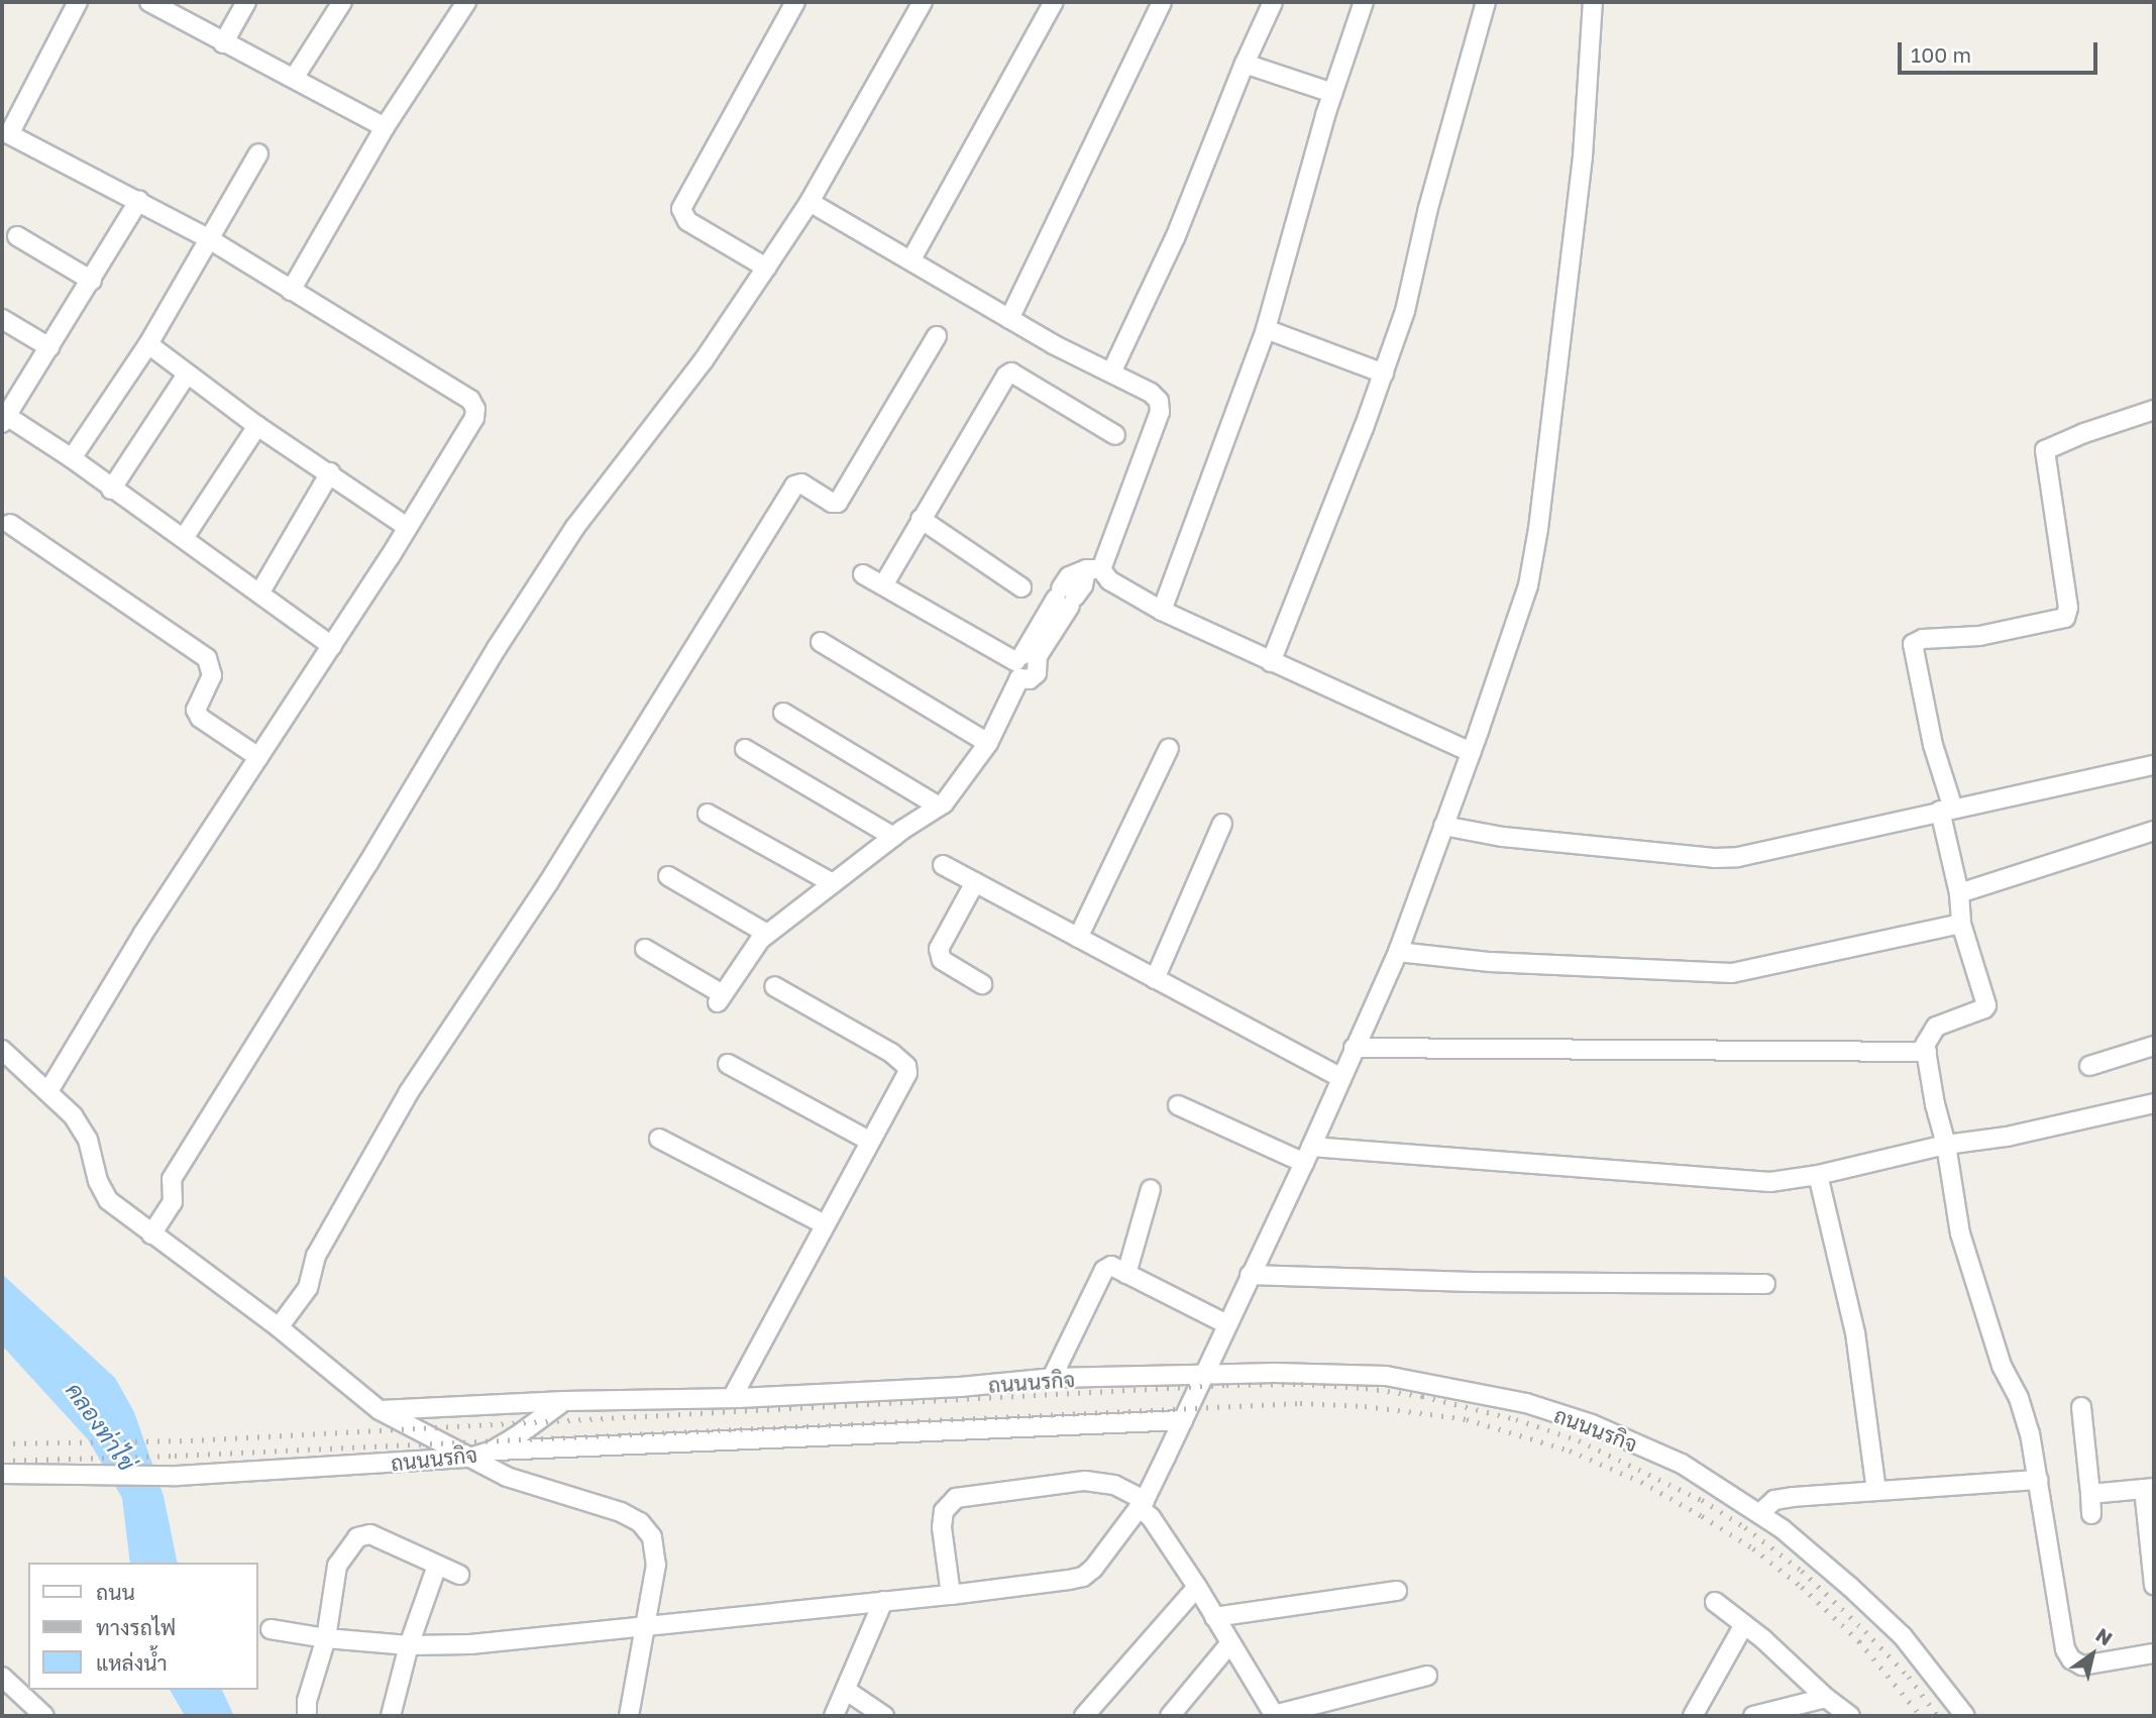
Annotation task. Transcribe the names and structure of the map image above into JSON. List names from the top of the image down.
{
  "streets": {
    "street": ["ถนนนรกิจ"]
  },
  "water": ["คลองท่าไข่"],
  "legend": ["ถนน", "ทางรถไฟ", "แหล่งน้ำ"],
  "scale_bar": "100 m",
  "north": "top right"
}
